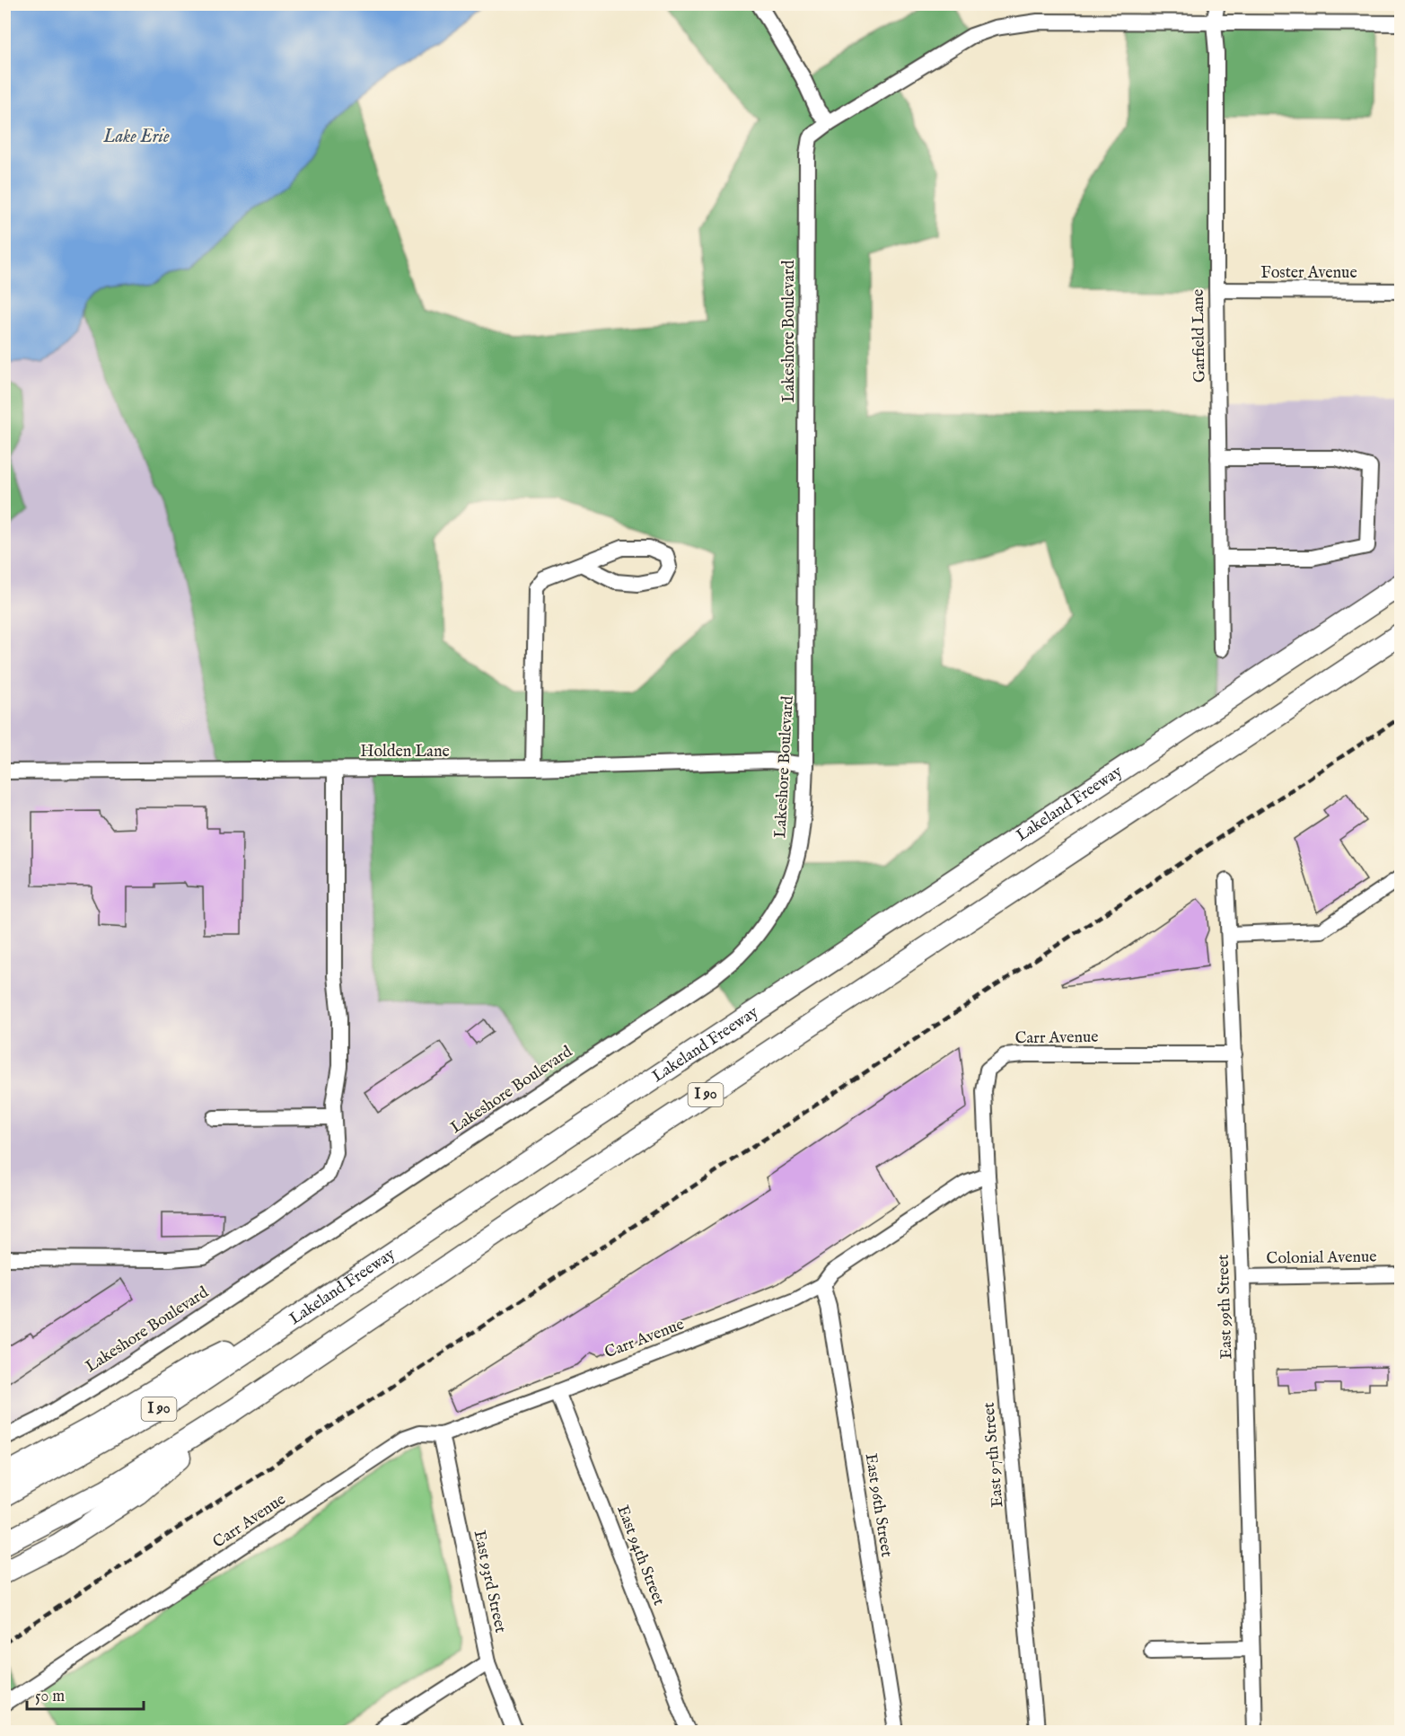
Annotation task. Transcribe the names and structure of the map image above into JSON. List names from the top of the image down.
{
  "streets": {
    "highway": ["Lakeland Freeway", "I 90"],
    "street": [
      "Foster Avenue",
      "Lakeshore Boulevard",
      "Garfield Lane",
      "Holden Lane",
      "Carr Avenue",
      "Colonial Avenue",
      "East 99th Street",
      "East 97th Street",
      "East 96th Street",
      "East 94th Street",
      "East 93rd Street"
    ]
  },
  "crossings": [
    ["Foster Avenue", "Garfield Lane"],
    ["Lakeshore Boulevard", "Garfield Lane"],
    ["Lakeshore Boulevard", "Holden Lane"],
    ["Carr Avenue", "East 99th Street"],
    ["Carr Avenue", "East 97th Street"],
    ["Carr Avenue", "East 96th Street"],
    ["Carr Avenue", "East 94th Street"],
    ["Carr Avenue", "East 93rd Street"],
    ["Colonial Avenue", "East 99th Street"]
  ],
  "water": ["Lake Erie"],
  "scale_bar": "50 m"
}
